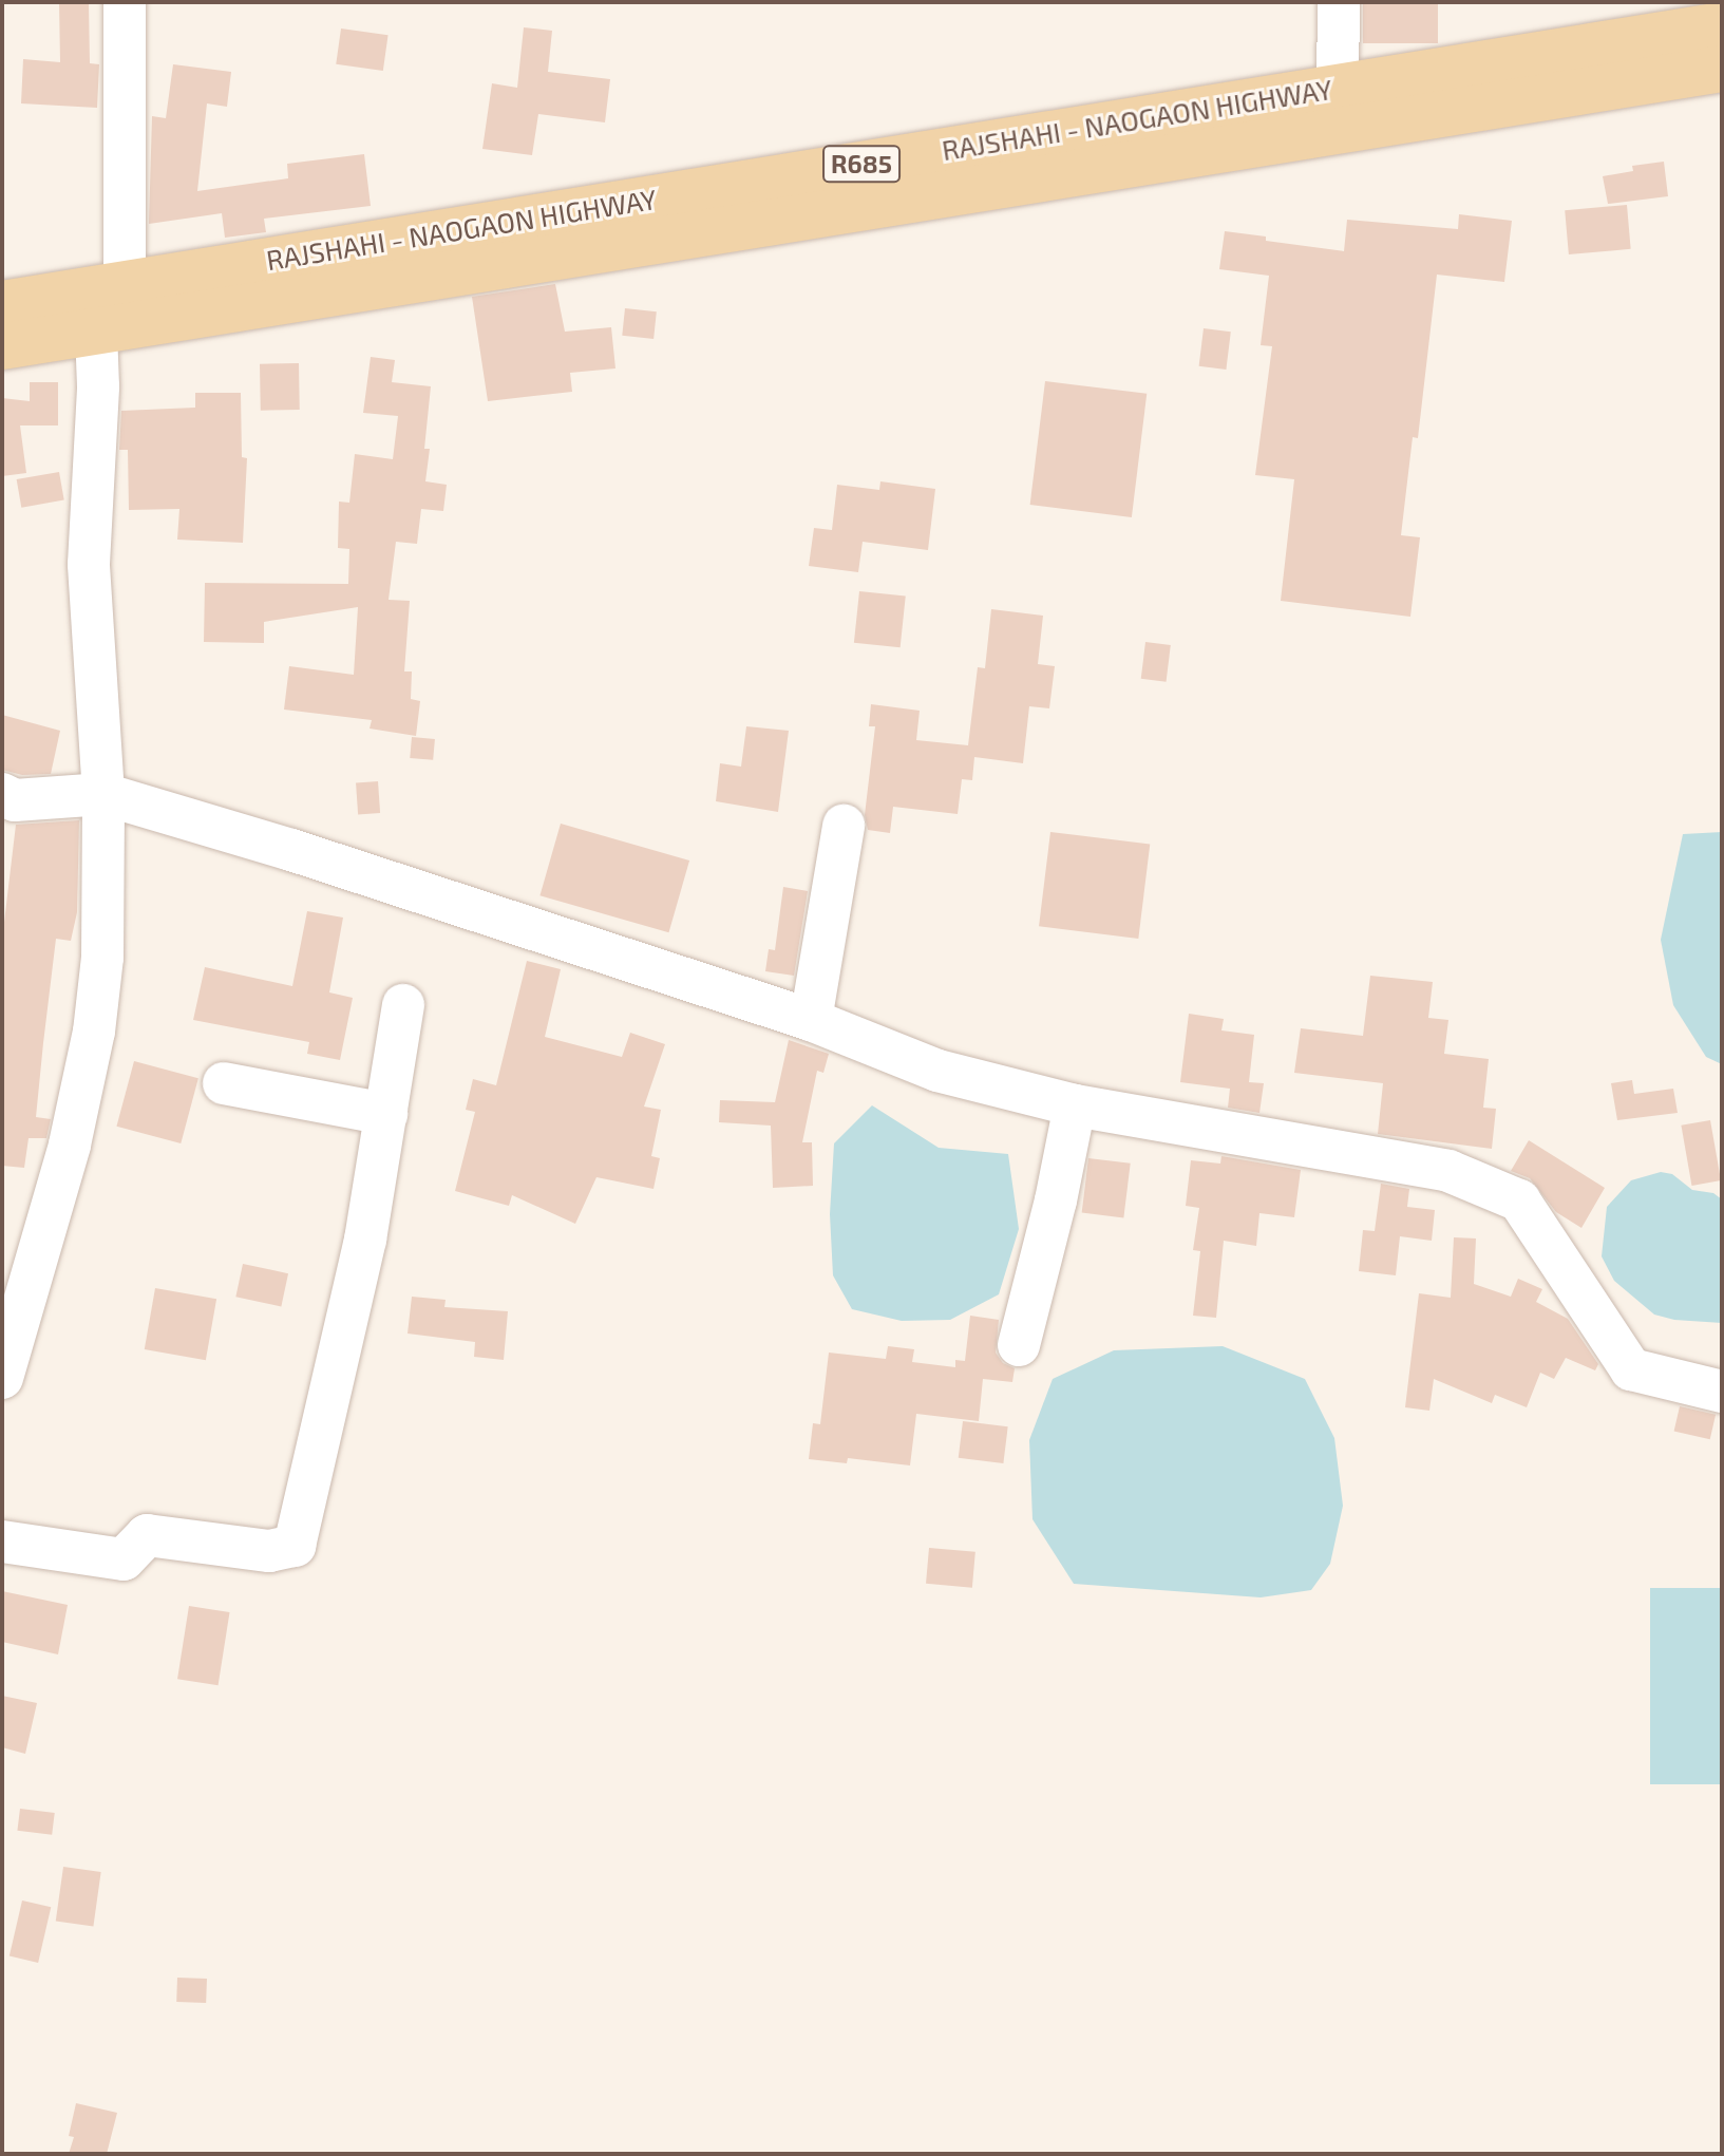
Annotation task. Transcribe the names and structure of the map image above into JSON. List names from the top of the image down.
{
  "streets": {
    "main road": ["RAJSHAHI - NAOGAON HIGHWAY", "R685"]
  }
}
